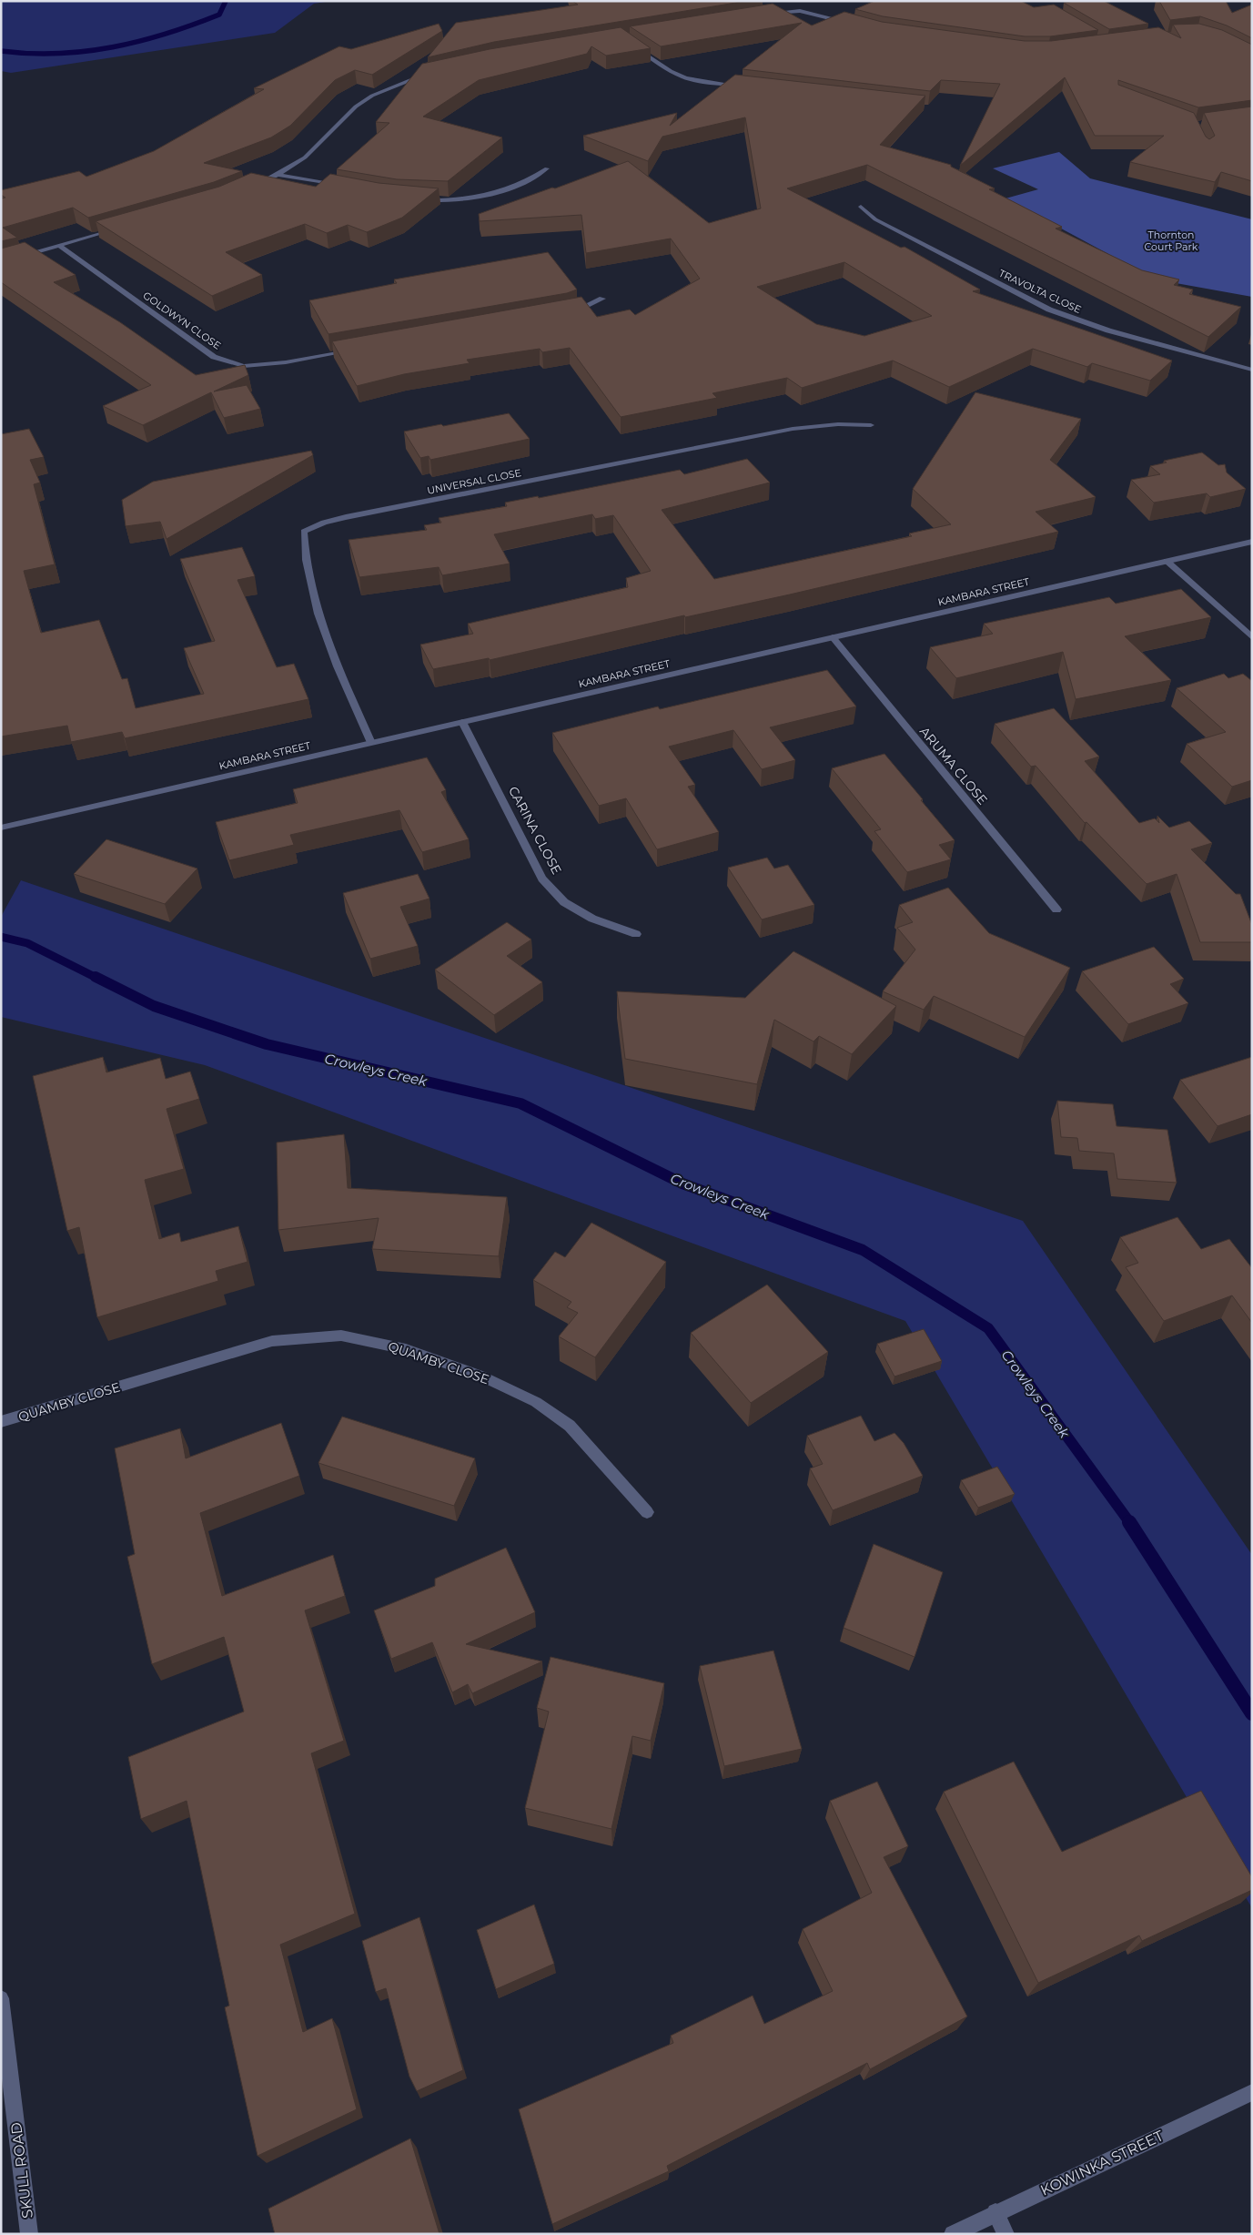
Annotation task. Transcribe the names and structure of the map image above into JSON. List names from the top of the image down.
{
  "streets": {
    "street": [
      "TRAVOLTA CLOSE",
      "GOLDWYN CLOSE",
      "UNIVERSAL CLOSE",
      "KAMBARA STREET",
      "ARUMA CLOSE",
      "CARINA CLOSE",
      "QUAMBY CLOSE",
      "KOWINKA STREET",
      "SKULL ROAD"
    ]
  },
  "crossings": [
    ["UNIVERSAL CLOSE", "KAMBARA STREET"],
    ["KAMBARA STREET", "ARUMA CLOSE"],
    ["KAMBARA STREET", "CARINA CLOSE"]
  ],
  "water": ["Crowleys Creek"],
  "parks": ["Thornton Court Park"]
}
